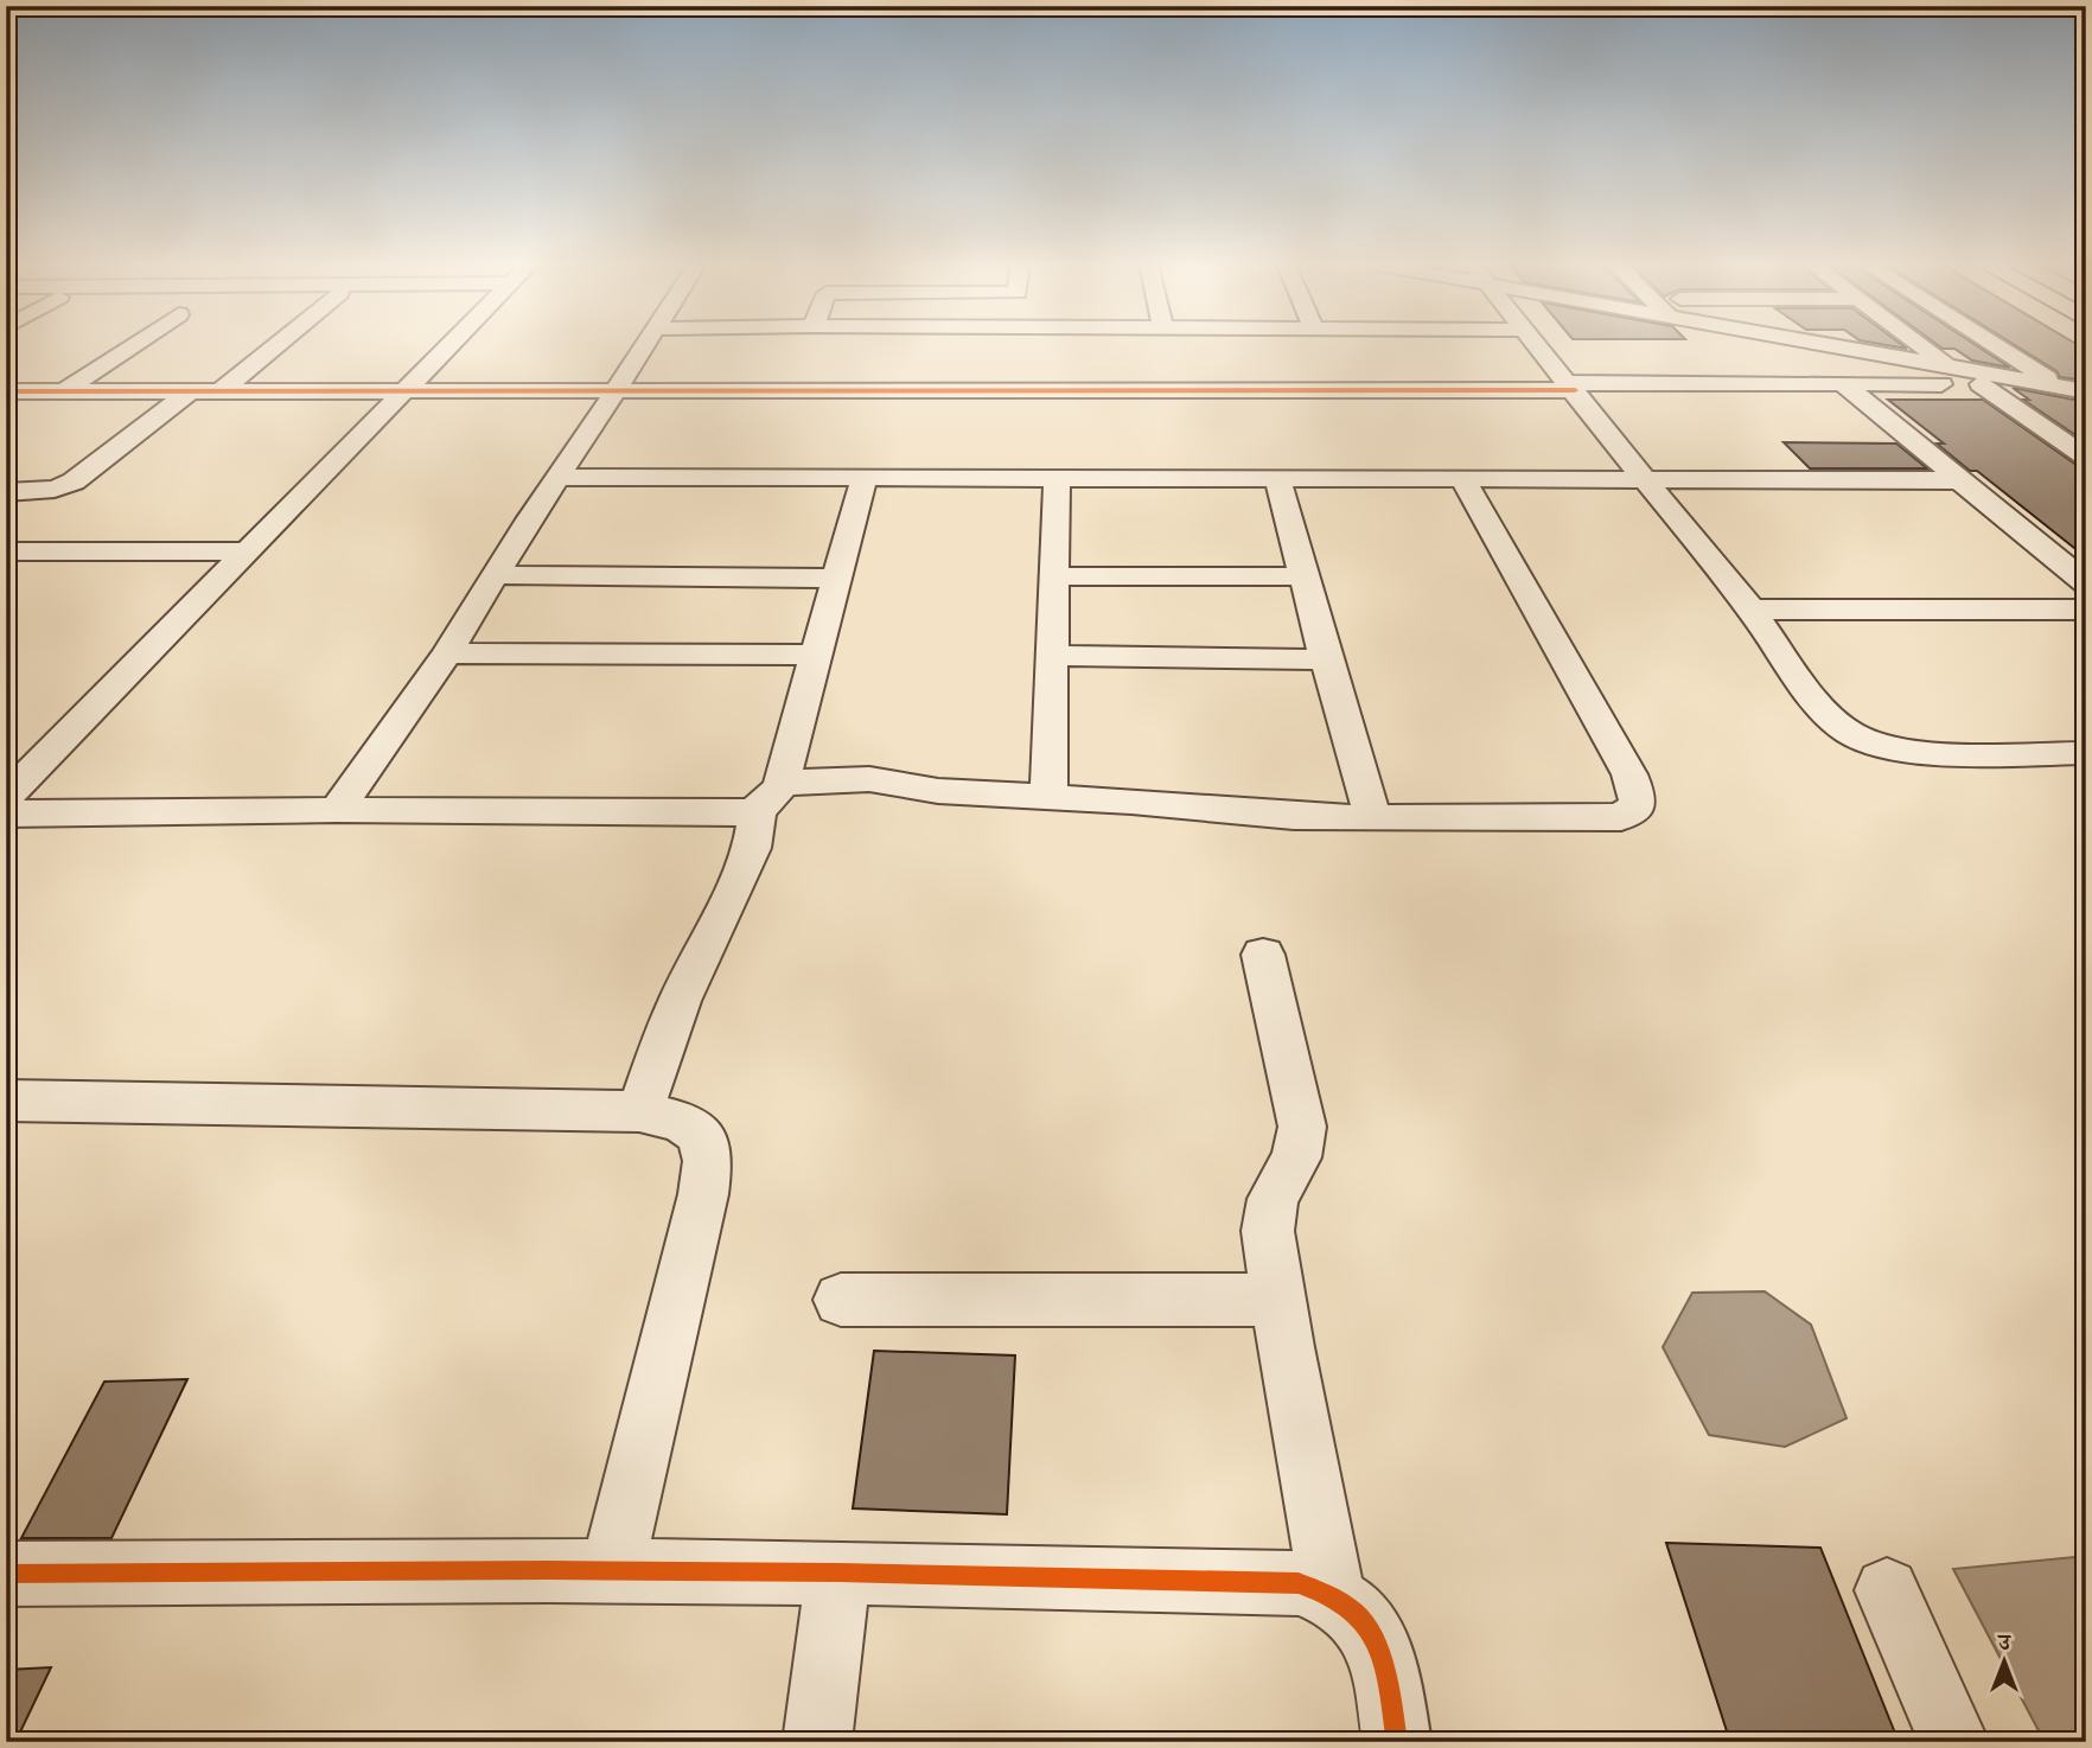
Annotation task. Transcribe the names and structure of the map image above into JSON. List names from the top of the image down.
{
  "north": "top"
}
